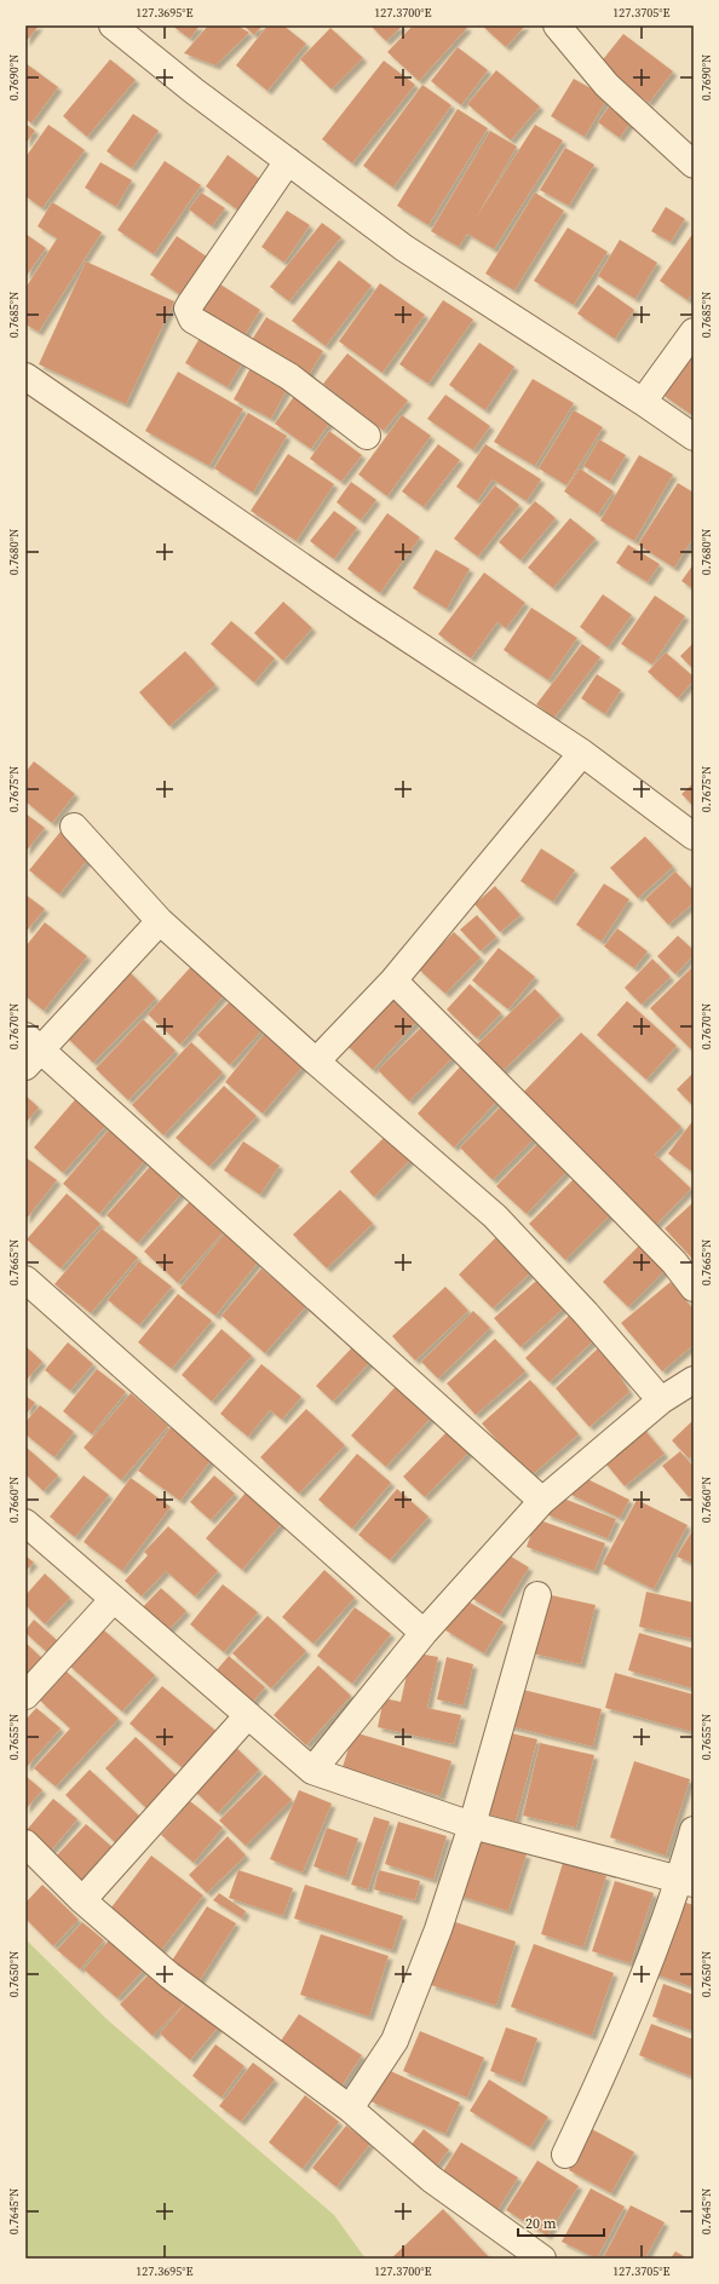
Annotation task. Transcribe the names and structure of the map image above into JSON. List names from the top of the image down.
{
  "scale_bar": "20 m",
  "coordinates": [
    "127.3695°E",
    "127.3700°E",
    "127.3705°E",
    "0.7690°N",
    "0.7685°N",
    "0.7680°N",
    "0.7675°N",
    "0.7670°N",
    "0.7665°N",
    "0.7660°N",
    "0.7655°N",
    "0.7650°N",
    "0.7645°N"
  ]
}
